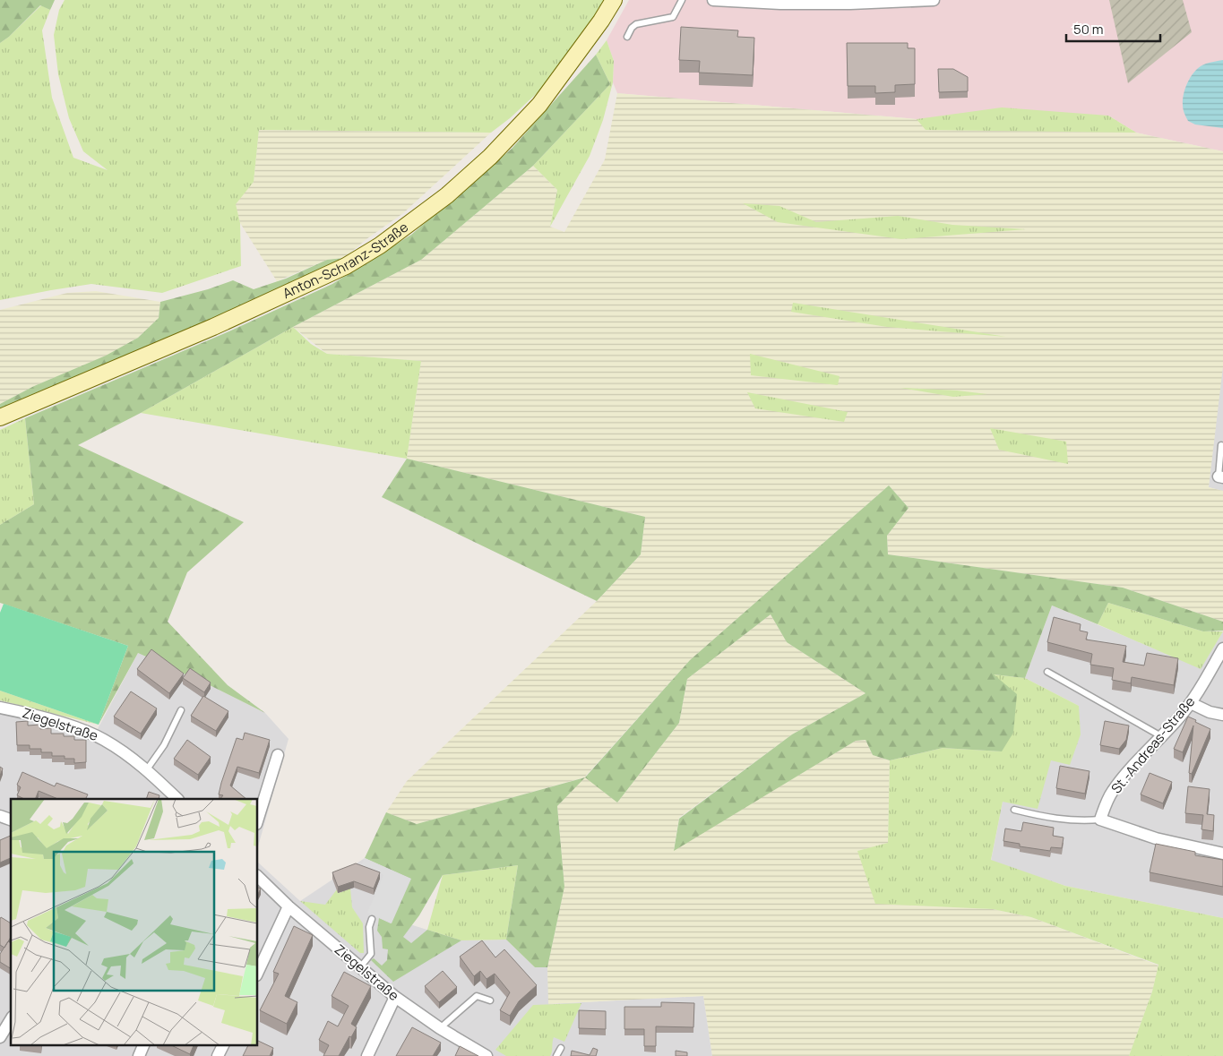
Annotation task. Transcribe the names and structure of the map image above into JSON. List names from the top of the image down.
{
  "streets": {
    "main road": ["Anton-Schranz-Straße"],
    "street": ["Ziegelstraße", "St.-Andreas-Straße"]
  },
  "scale_bar": "50 m"
}
